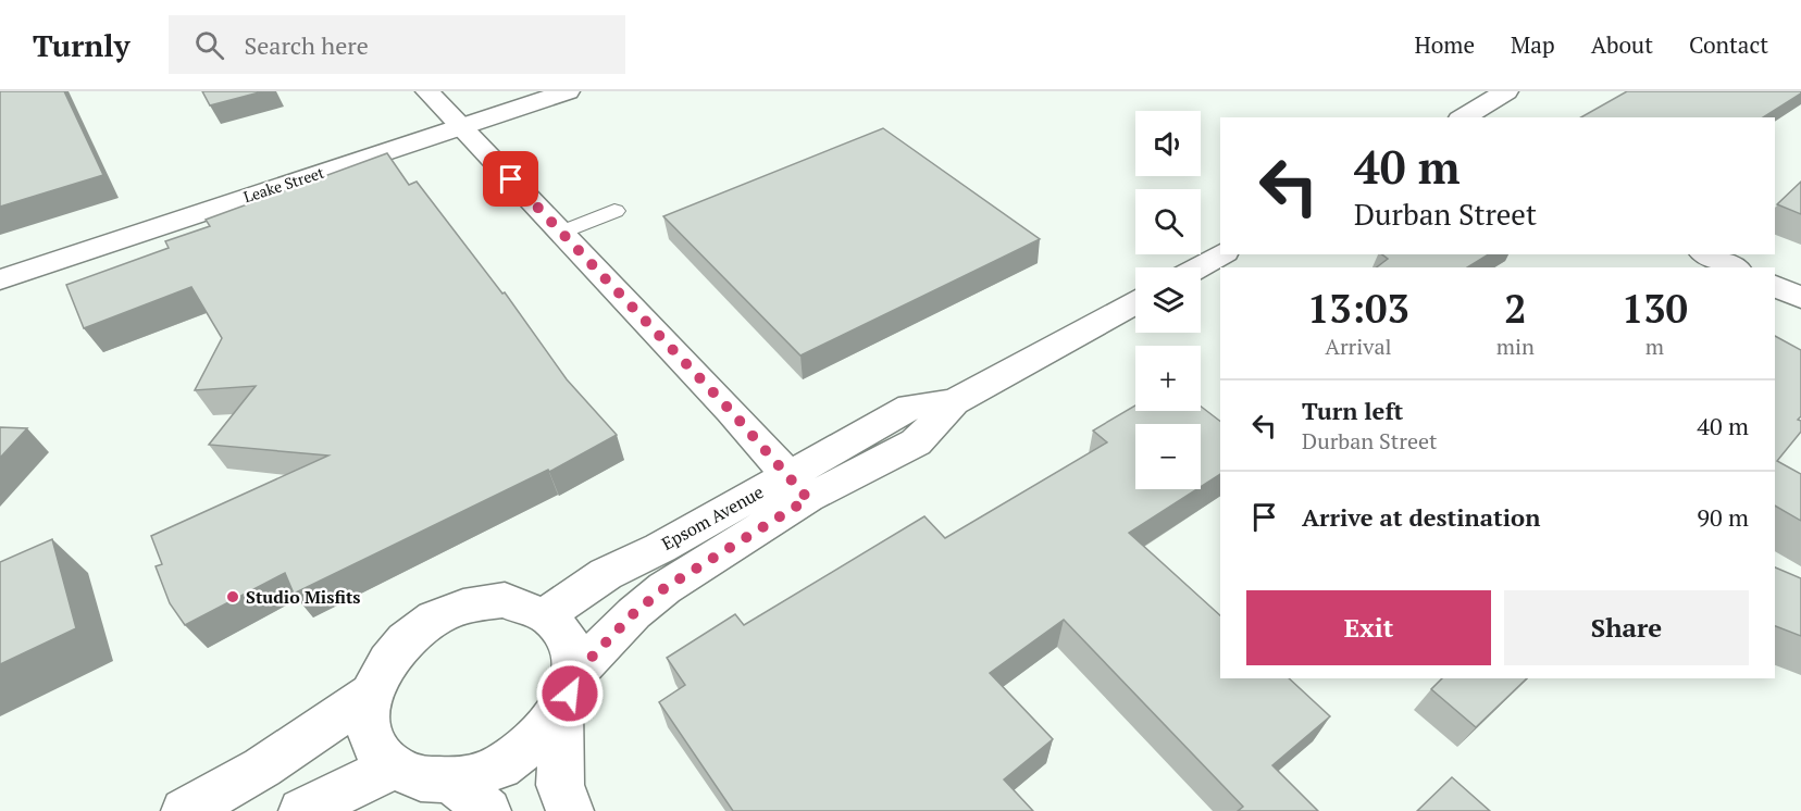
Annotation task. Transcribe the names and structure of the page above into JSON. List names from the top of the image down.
{
  "streets": {
    "street": ["Leake Street", "Epsom Avenue"]
  },
  "places": ["Studio Misfits"],
  "page": {
    "header": "Turnly",
    "search": "Search here",
    "nav": [
      "Home",
      "Map",
      "About",
      "Contact"
    ],
    "map_buttons": ["+", "−"],
    "turn": ["40 m", "Durban Street"],
    "eta": [
      "13:03",
      "Arrival",
      "2",
      "min",
      "130",
      "m"
    ],
    "list": [
      {
        "name": "Turn left",
        "note": "Durban Street",
        "value": "40 m"
      },
      {
        "name": "Arrive at destination",
        "value": "90 m"
      }
    ],
    "buttons": ["Exit", "Share"]
  }
}
